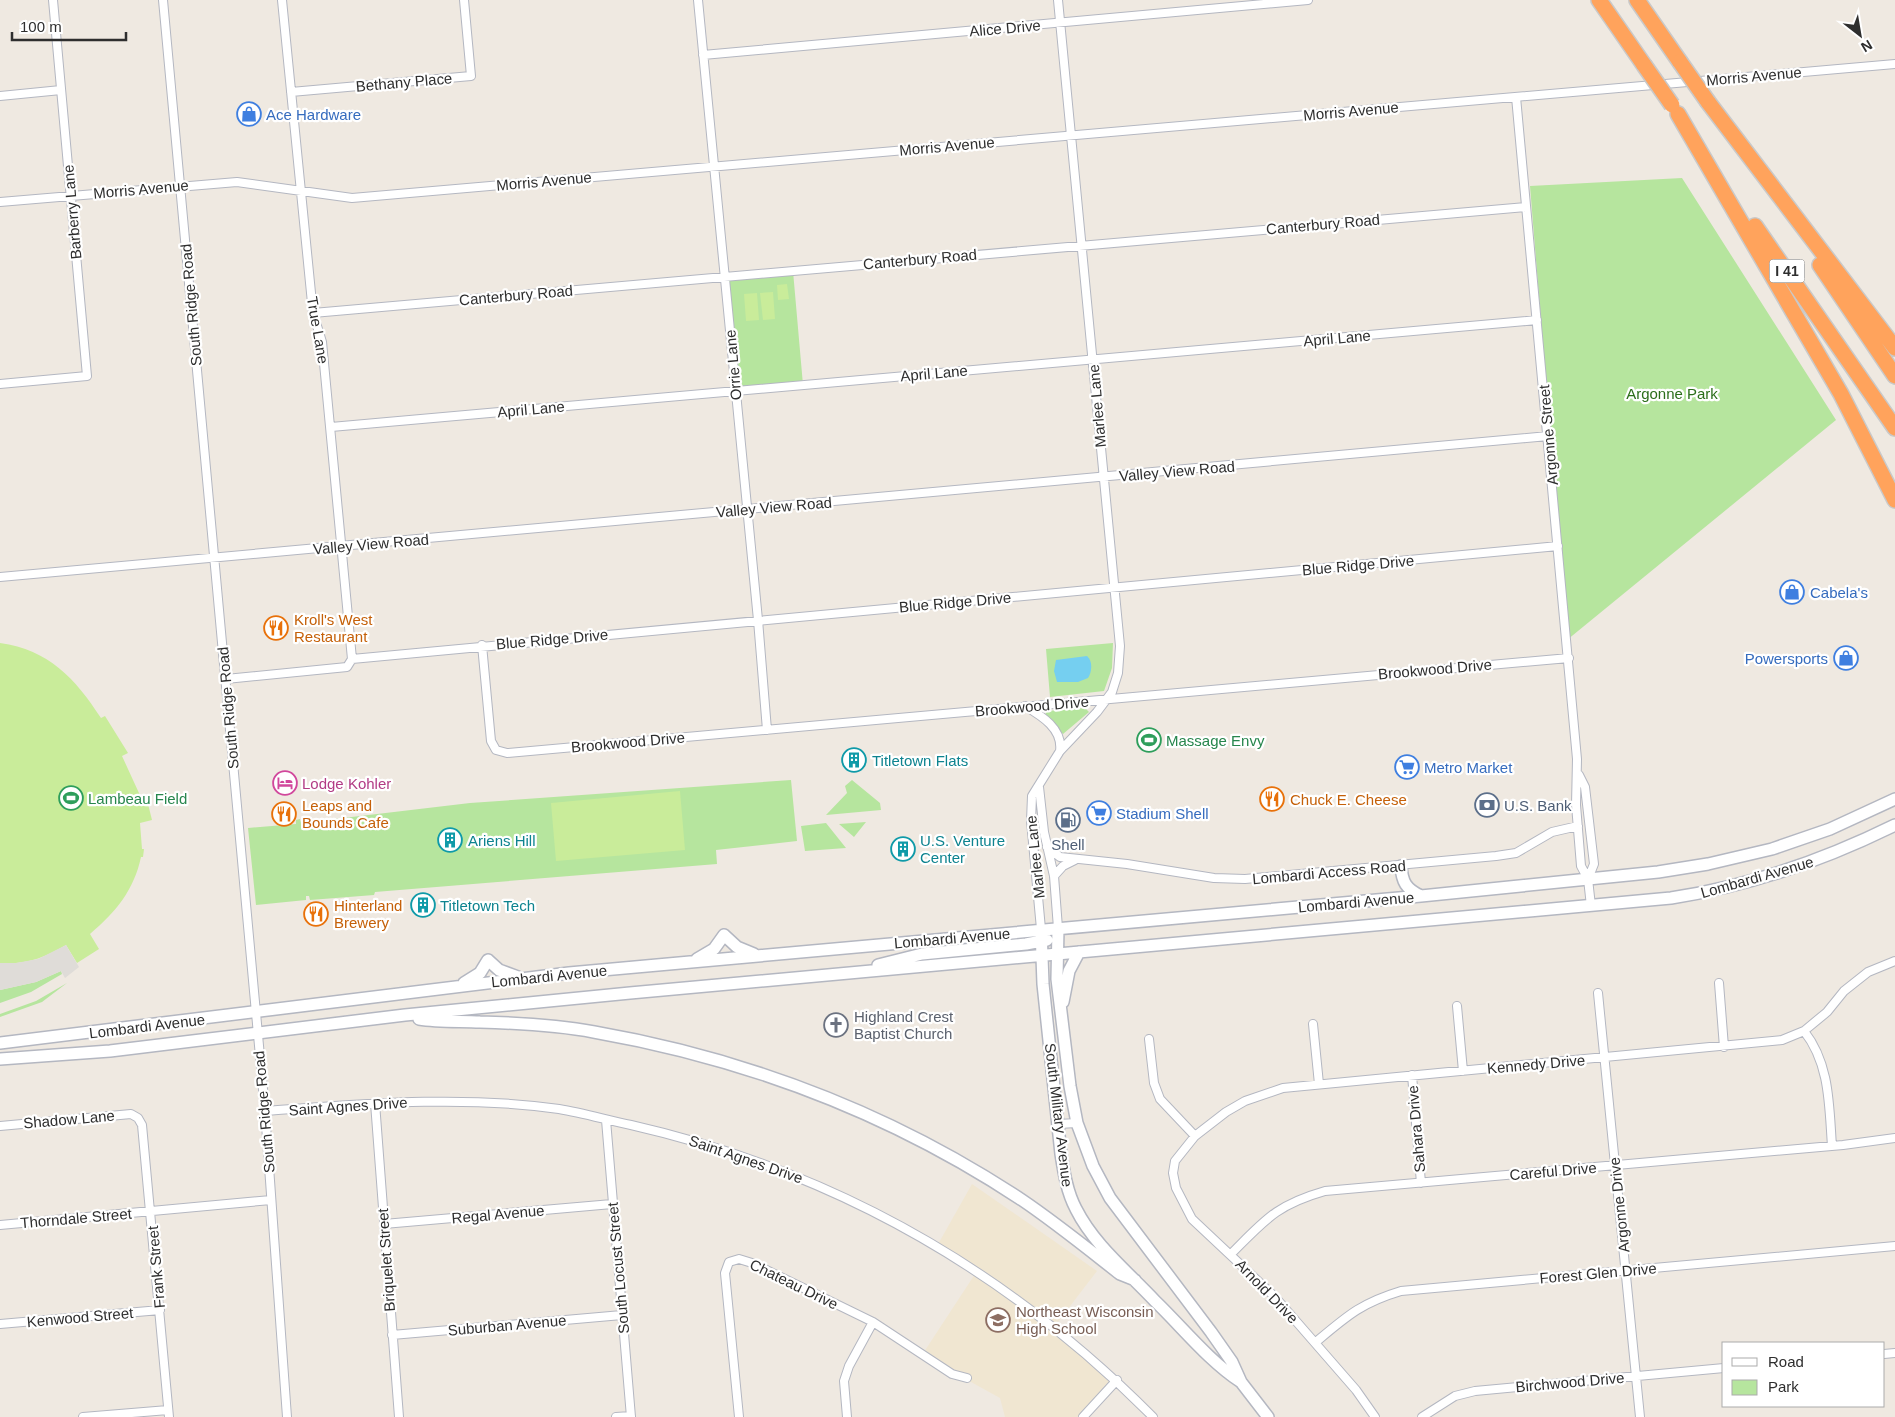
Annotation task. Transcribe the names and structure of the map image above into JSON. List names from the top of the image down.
{
  "streets": {
    "highway": ["I 41"],
    "main road": ["Lombardi Avenue", "South Military Avenue"],
    "street": [
      "Alice Drive",
      "Morris Avenue",
      "Bethany Place",
      "Barberry Lane",
      "Canterbury Road",
      "South Ridge Road",
      "True Lane",
      "April Lane",
      "Orrie Lane",
      "Marlee Lane",
      "Argonne Street",
      "Valley View Road",
      "Blue Ridge Drive",
      "Brookwood Drive",
      "Lombardi Access Road",
      "Kennedy Drive",
      "Saint Agnes Drive",
      "Shadow Lane",
      "Sahara Drive",
      "Careful Drive",
      "Argonne Drive",
      "Regal Avenue",
      "Thorndale Street",
      "Briquelet Street",
      "Frank Street",
      "South Locust Street",
      "Forest Glen Drive",
      "Chateau Drive",
      "Arnold Drive",
      "Kenwood Street",
      "Suburban Avenue",
      "Birchwood Drive"
    ]
  },
  "crossings": [
    ["Alice Drive", "Orrie Lane"],
    ["Alice Drive", "Marlee Lane"],
    ["Morris Avenue", "Barberry Lane"],
    ["Morris Avenue", "South Ridge Road"],
    ["Morris Avenue", "True Lane"],
    ["Morris Avenue", "Orrie Lane"],
    ["Morris Avenue", "Marlee Lane"],
    ["Morris Avenue", "Argonne Street"],
    ["Bethany Place", "True Lane"],
    ["Canterbury Road", "True Lane"],
    ["Canterbury Road", "Orrie Lane"],
    ["Canterbury Road", "Marlee Lane"],
    ["Canterbury Road", "Argonne Street"],
    ["South Ridge Road", "Valley View Road"],
    ["South Ridge Road", "Lombardi Avenue"],
    ["South Ridge Road", "Saint Agnes Drive"],
    ["South Ridge Road", "Thorndale Street"],
    ["True Lane", "April Lane"],
    ["True Lane", "Valley View Road"],
    ["True Lane", "Blue Ridge Drive"],
    ["April Lane", "Orrie Lane"],
    ["April Lane", "Marlee Lane"],
    ["April Lane", "Argonne Street"],
    ["Orrie Lane", "Valley View Road"],
    ["Orrie Lane", "Blue Ridge Drive"],
    ["Orrie Lane", "Brookwood Drive"],
    ["Marlee Lane", "Valley View Road"],
    ["Marlee Lane", "Blue Ridge Drive"],
    ["Marlee Lane", "Brookwood Drive"],
    ["Marlee Lane", "Lombardi Access Road"],
    ["Marlee Lane", "Lombardi Avenue"],
    ["Marlee Lane", "South Military Avenue"],
    ["Argonne Street", "Valley View Road"],
    ["Argonne Street", "Blue Ridge Drive"],
    ["Argonne Street", "Brookwood Drive"],
    ["Argonne Street", "Lombardi Access Road"],
    ["Argonne Street", "Lombardi Avenue"],
    ["Blue Ridge Drive", "Brookwood Drive"],
    ["Lombardi Avenue", "South Military Avenue"],
    ["Kennedy Drive", "Sahara Drive"],
    ["Kennedy Drive", "Argonne Drive"],
    ["Kennedy Drive", "Arnold Drive"],
    ["Saint Agnes Drive", "Briquelet Street"],
    ["Saint Agnes Drive", "South Locust Street"],
    ["Shadow Lane", "Frank Street"],
    ["Sahara Drive", "Careful Drive"],
    ["Careful Drive", "Argonne Drive"],
    ["Careful Drive", "Arnold Drive"],
    ["Argonne Drive", "Forest Glen Drive"],
    ["Argonne Drive", "Birchwood Drive"],
    ["Regal Avenue", "Briquelet Street"],
    ["Regal Avenue", "South Locust Street"],
    ["Thorndale Street", "Frank Street"],
    ["Briquelet Street", "Suburban Avenue"],
    ["Frank Street", "Kenwood Street"],
    ["South Locust Street", "Suburban Avenue"],
    ["Forest Glen Drive", "Arnold Drive"]
  ],
  "parks": ["Argonne Park"],
  "places": {
    "shop": ["Ace Hardware", "Cabela's", "Powersports"],
    "restaurant": [
      "Kroll's West Restaurant",
      "Chuck E. Cheese",
      "Leaps and Bounds Cafe",
      "Hinterland Brewery"
    ],
    "sports": ["Massage Envy", "Lambeau Field"],
    "building": [
      "Titletown Flats",
      "Ariens Hill",
      "U.S. Venture Center",
      "Titletown Tech"
    ],
    "supermarket": ["Metro Market", "Stadium Shell"],
    "hotel": ["Lodge Kohler"],
    "bank": ["U.S. Bank"],
    "fuel station": ["Shell"],
    "church": ["Highland Crest Baptist Church"],
    "school or university": ["Northeast Wisconsin High School"]
  },
  "legend": ["Road", "Park"],
  "scale_bar": "100 m",
  "north": "bottom right"
}
